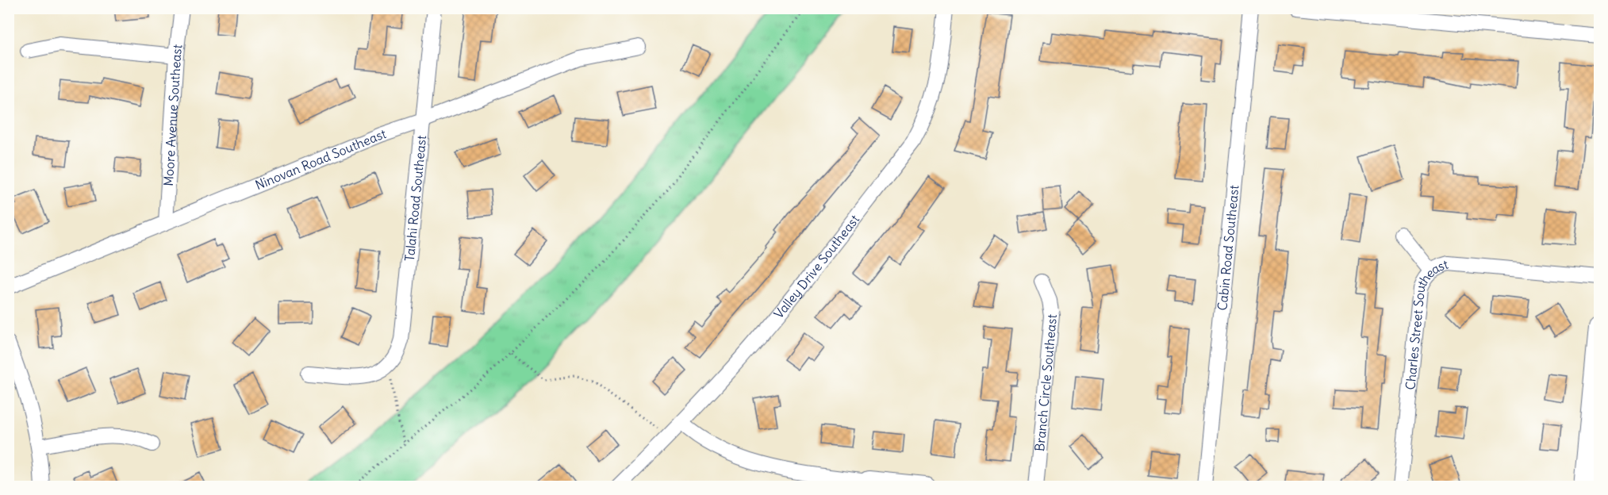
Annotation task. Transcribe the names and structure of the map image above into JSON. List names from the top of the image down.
{
  "streets": {
    "street": [
      "Moore Avenue Southeast",
      "Ninovan Road Southeast",
      "Talahi Road Southeast",
      "Cabin Road Southeast",
      "Valley Drive Southeast",
      "Charles Street Southeast",
      "Branch Circle Southeast"
    ]
  },
  "crossings": [
    ["Moore Avenue Southeast", "Ninovan Road Southeast"],
    ["Ninovan Road Southeast", "Talahi Road Southeast"]
  ]
}
